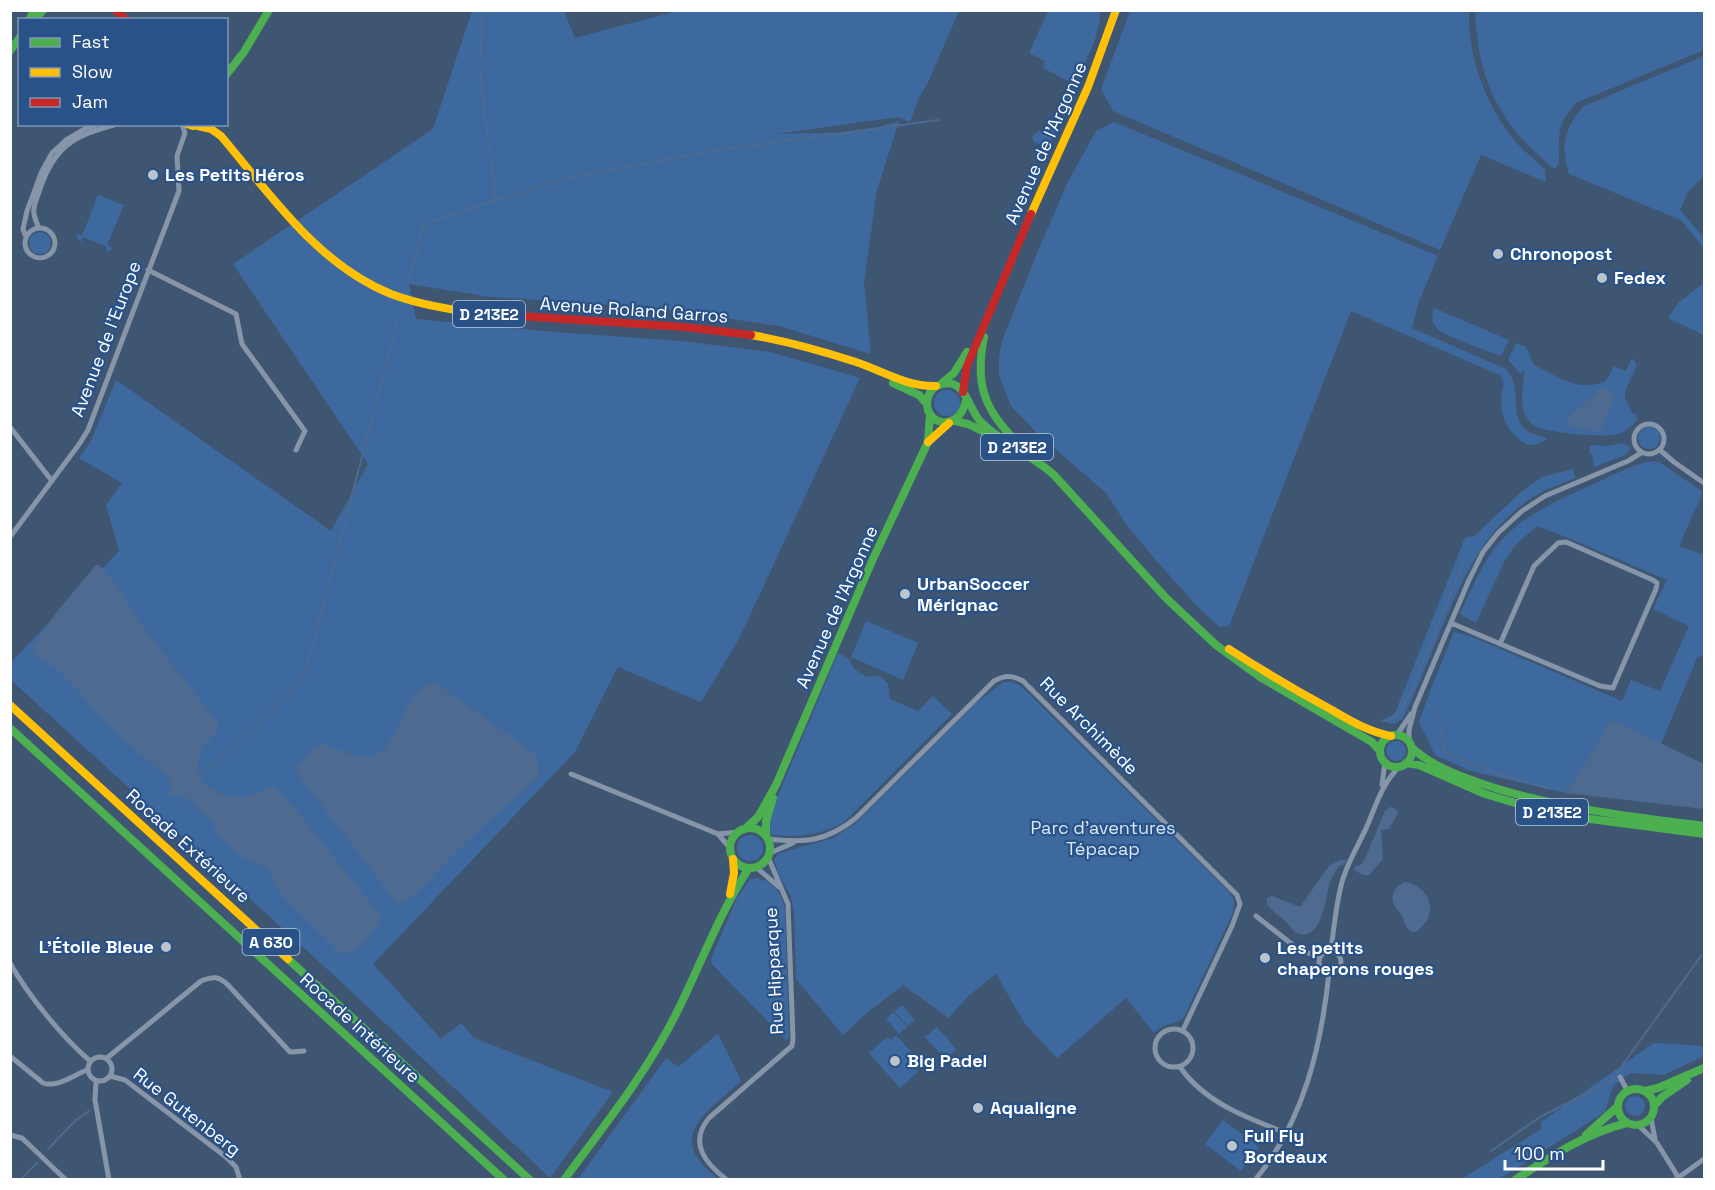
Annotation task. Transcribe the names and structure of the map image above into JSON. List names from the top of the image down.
{
  "streets": {
    "main road": [
      "Avenue de l'Argonne",
      "Avenue Roland Garros",
      "D 213E2",
      "Rocade Extérieure",
      "A 630",
      "Rocade Intérieure"
    ],
    "street": [
      "Avenue de l'Europe",
      "Rue Archimède",
      "Rue Hipparque",
      "Rue Gutenberg"
    ]
  },
  "crossings": [
    ["Avenue de l'Argonne", "Avenue Roland Garros"],
    ["Avenue de l'Argonne", "D 213E2"],
    ["Avenue de l'Argonne", "Rue Archimède"],
    ["Avenue de l'Argonne", "Rue Hipparque"],
    ["Avenue Roland Garros", "D 213E2"],
    ["Avenue Roland Garros", "Avenue de l'Europe"],
    ["Rue Archimède", "Rue Hipparque"]
  ],
  "parks": ["Parc d'aventures Tépacap"],
  "places": [
    "Les Petits Héros",
    "Chronopost",
    "Fedex",
    "UrbanSoccer Mérignac",
    "L'Étoile Bleue",
    "Les petits chaperons rouges",
    "Big Padel",
    "Aqualigne",
    "Full Fly Bordeaux"
  ],
  "legend": ["Fast", "Slow", "Jam"],
  "scale_bar": "100 m"
}
